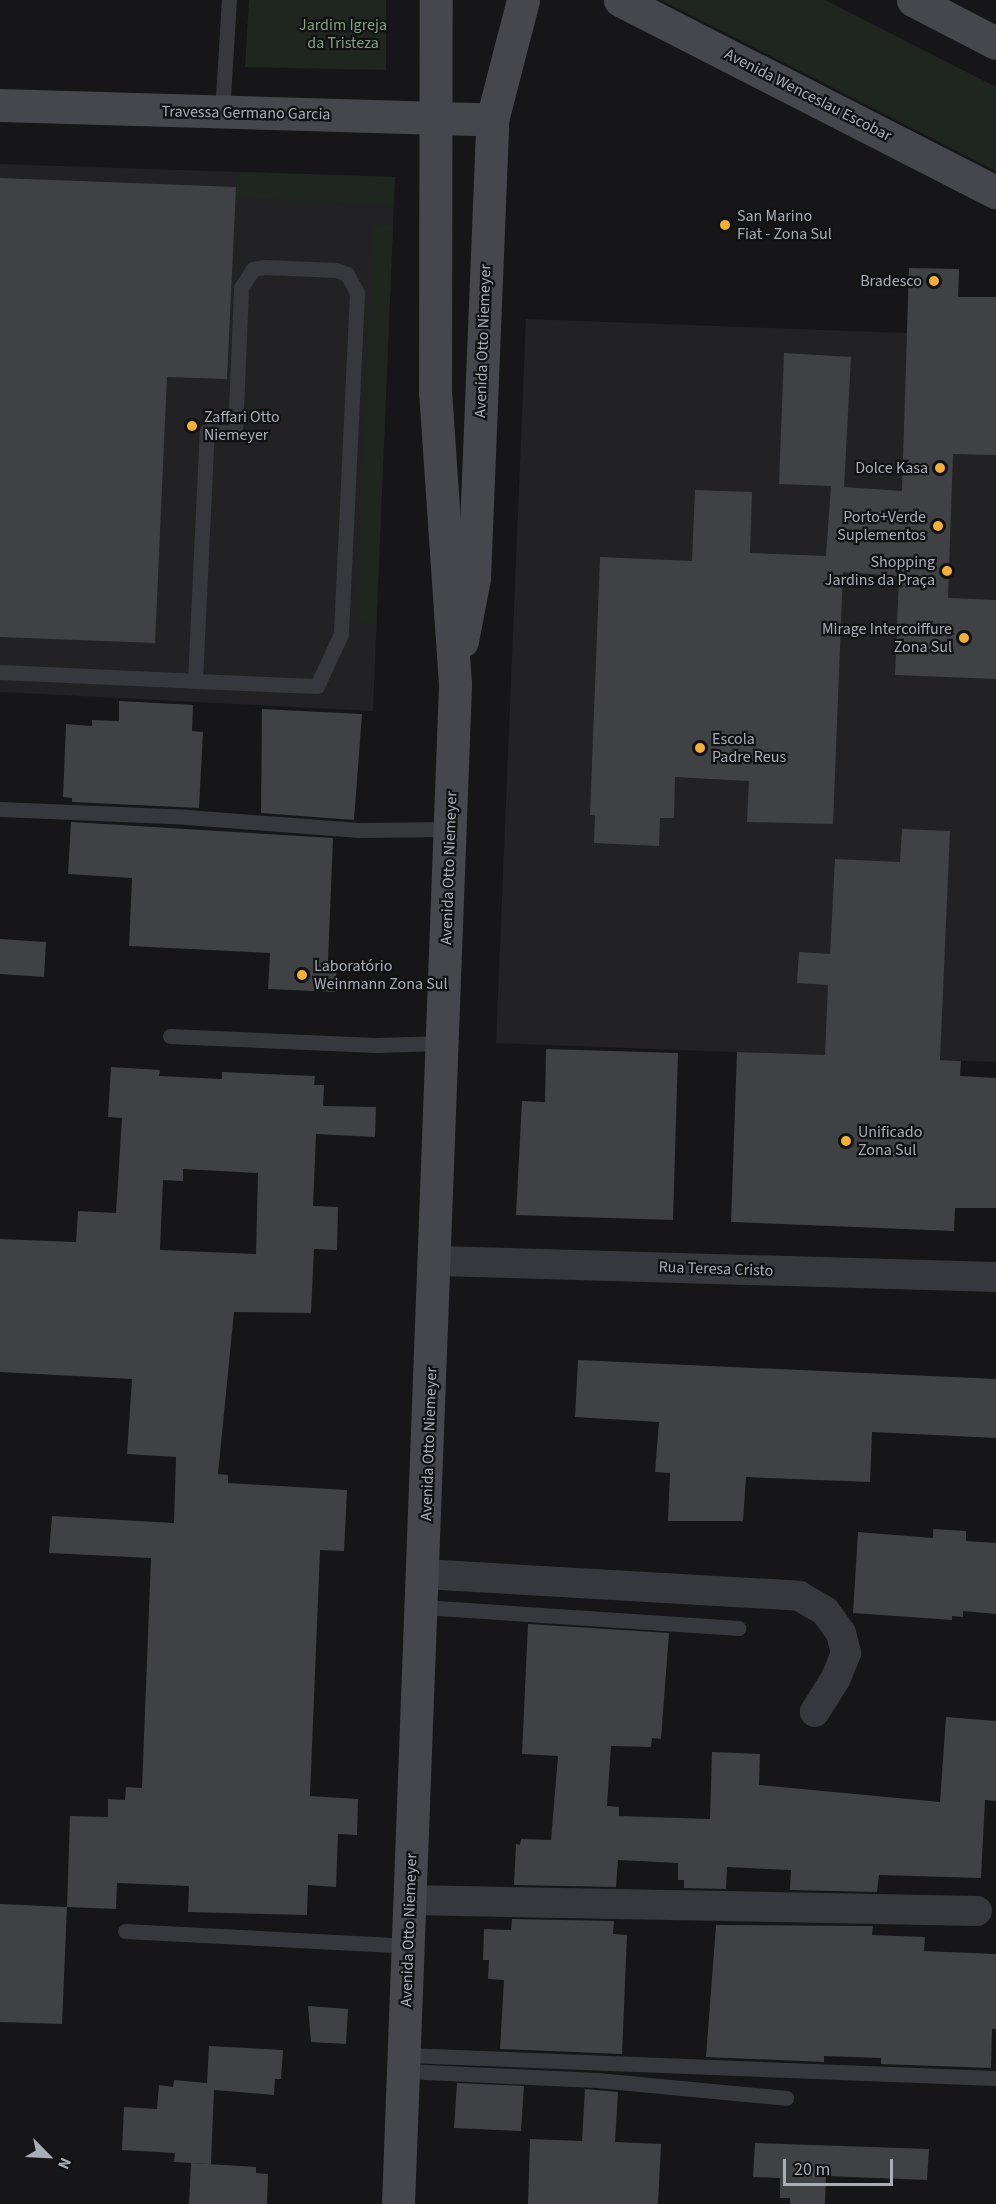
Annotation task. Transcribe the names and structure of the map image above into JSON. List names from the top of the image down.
{
  "streets": {
    "main road": ["Avenida Wenceslau Escobar", "Travessa Germano Garcia", "Avenida Otto Niemeyer"],
    "street": ["Rua Teresa Cristo"]
  },
  "crossings": [
    ["Travessa Germano Garcia", "Avenida Otto Niemeyer"],
    ["Avenida Otto Niemeyer", "Rua Teresa Cristo"]
  ],
  "parks": ["Jardim Igreja da Tristeza"],
  "places": [
    "San Marino Fiat - Zona Sul",
    "Bradesco",
    "Zaffari Otto Niemeyer",
    "Dolce Kasa",
    "Porto+Verde Suplementos",
    "Shopping Jardins da Praça",
    "Mirage Intercoiffure Zona Sul",
    "Escola Padre Reus",
    "Laboratório Weinmann Zona Sul",
    "Unificado Zona Sul"
  ],
  "scale_bar": "20 m",
  "north": "bottom right"
}
